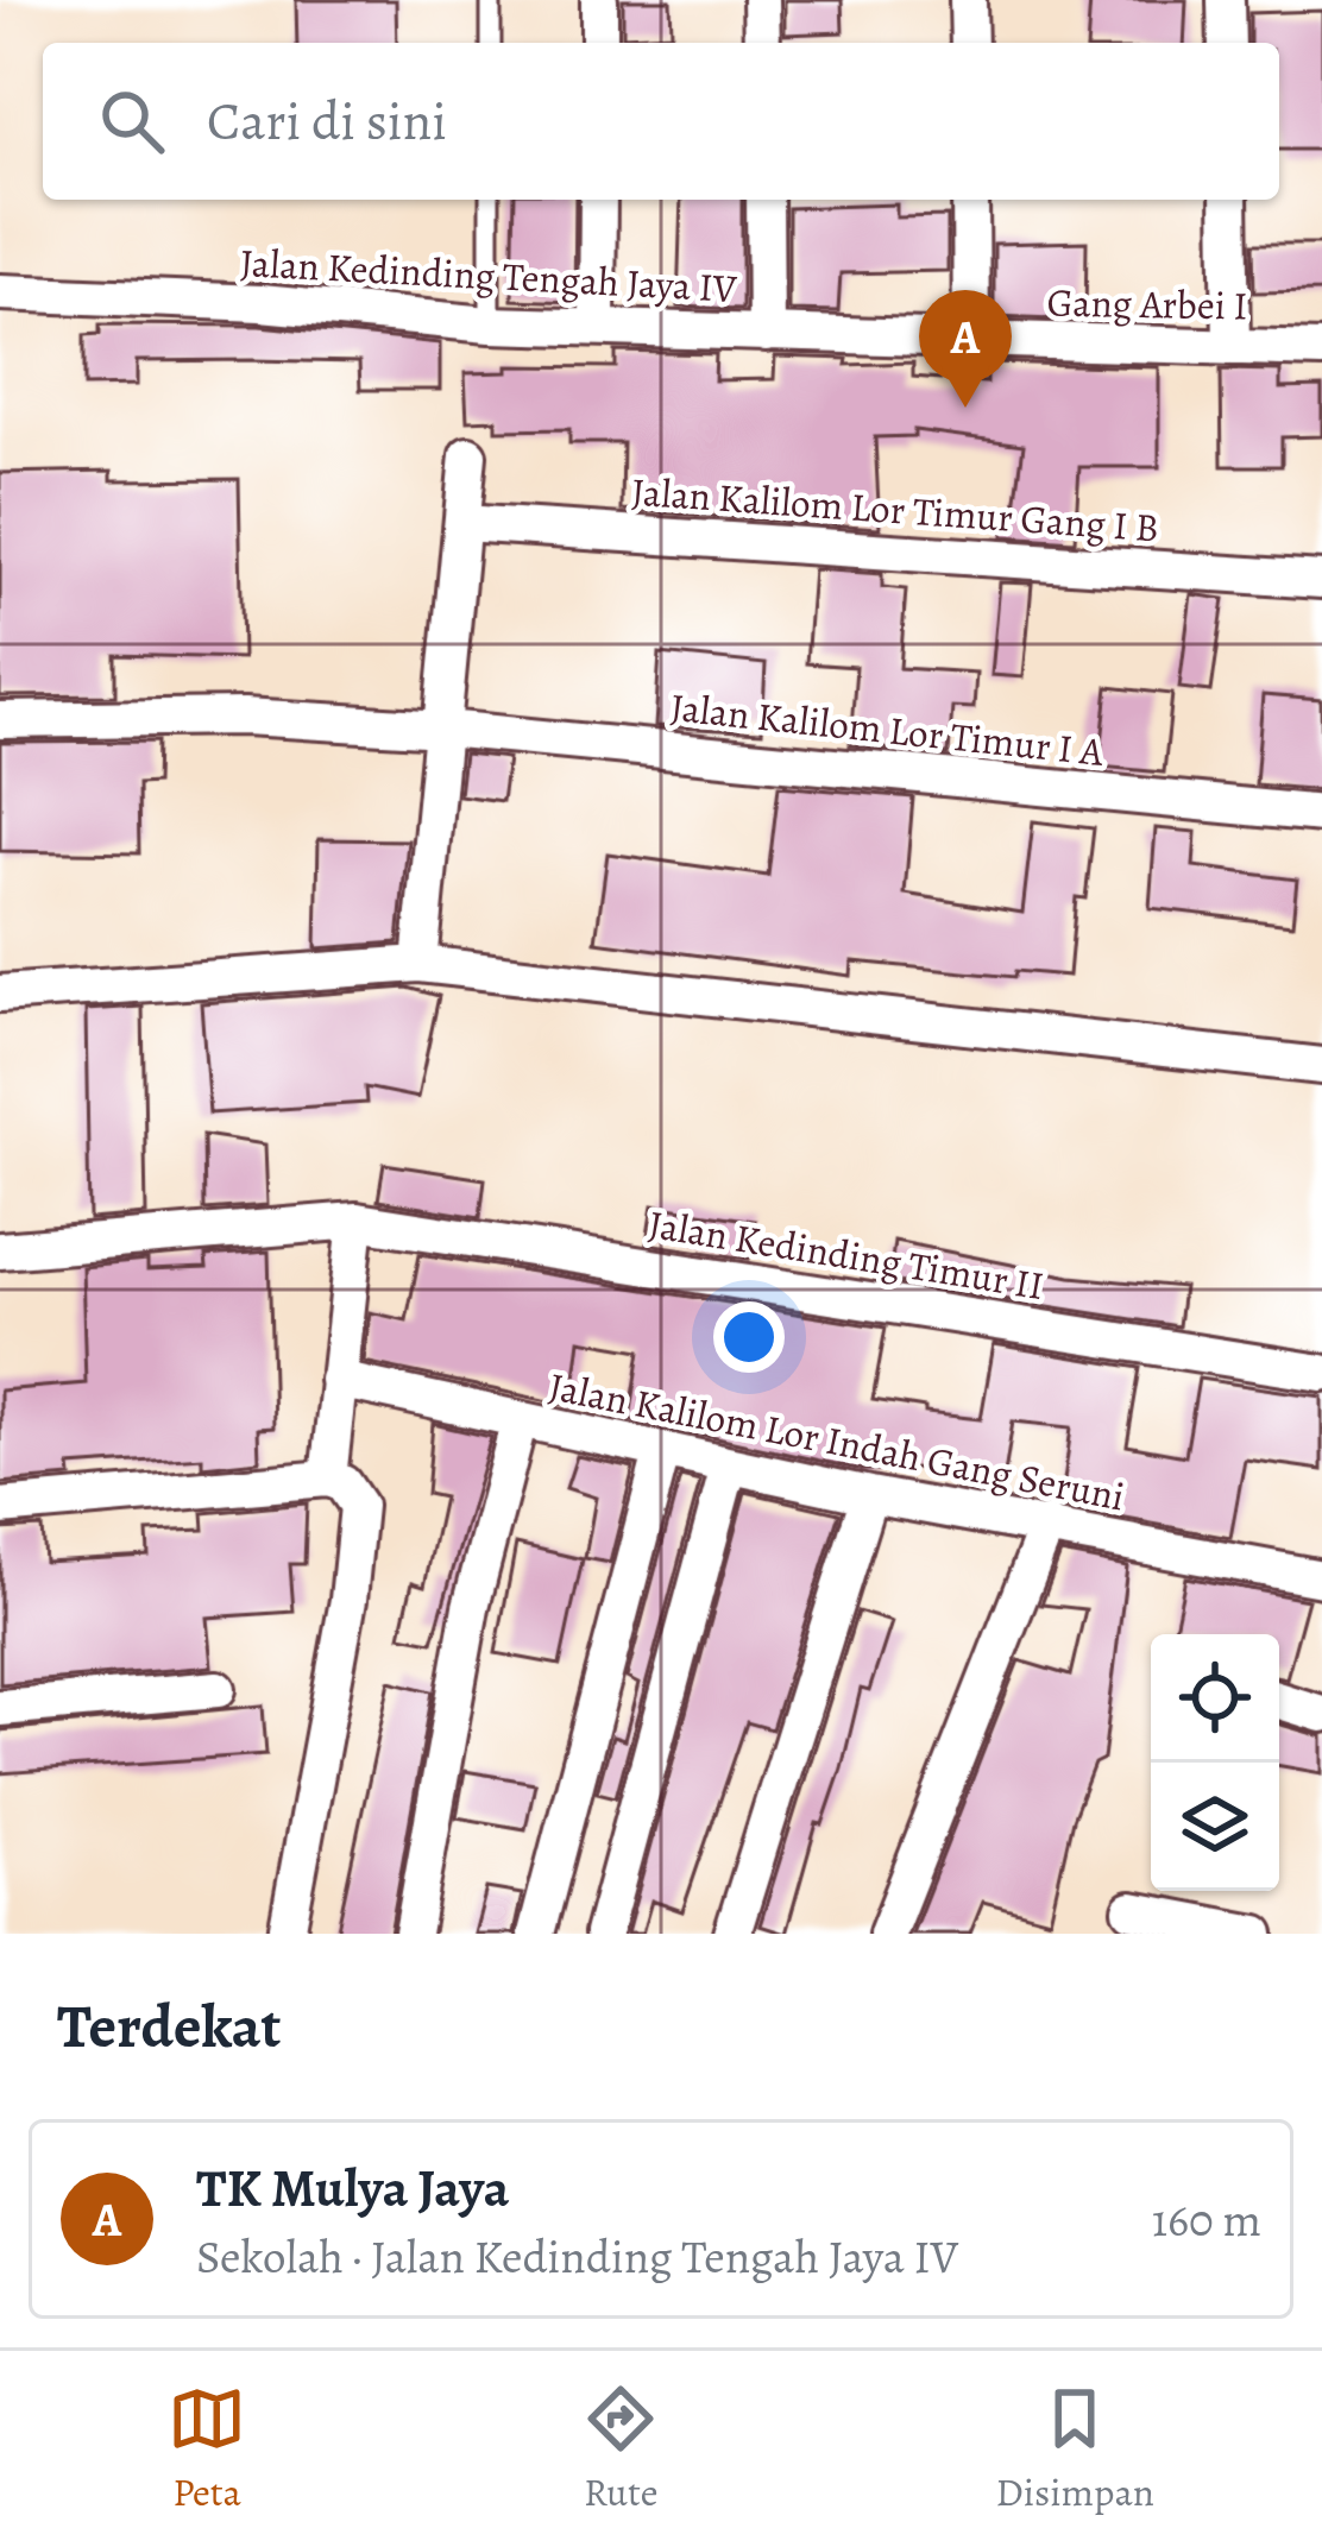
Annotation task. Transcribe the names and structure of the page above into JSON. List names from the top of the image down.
{
  "streets": {
    "street": [
      "Jalan Kedinding Tengah Jaya IV",
      "Gang Arbei I",
      "Jalan Kalilom Lor Timur Gang I B",
      "Jalan Kalilom Lor Timur I A",
      "Jalan Kedinding Timur II",
      "Jalan Kalilom Lor Indah Gang Seruni"
    ]
  },
  "crossings": [
    ["Jalan Kedinding Tengah Jaya IV", "Gang Arbei I"]
  ],
  "page": {
    "search": "Cari di sini",
    "pins": "A",
    "heading": "Terdekat",
    "list": [
      {
        "mark": "A",
        "name": "TK Mulya Jaya",
        "note": "Sekolah · Jalan Kedinding Tengah Jaya IV",
        "value": "160 m"
      }
    ],
    "nav": ["Peta", "Rute", "Disimpan"]
  }
}
